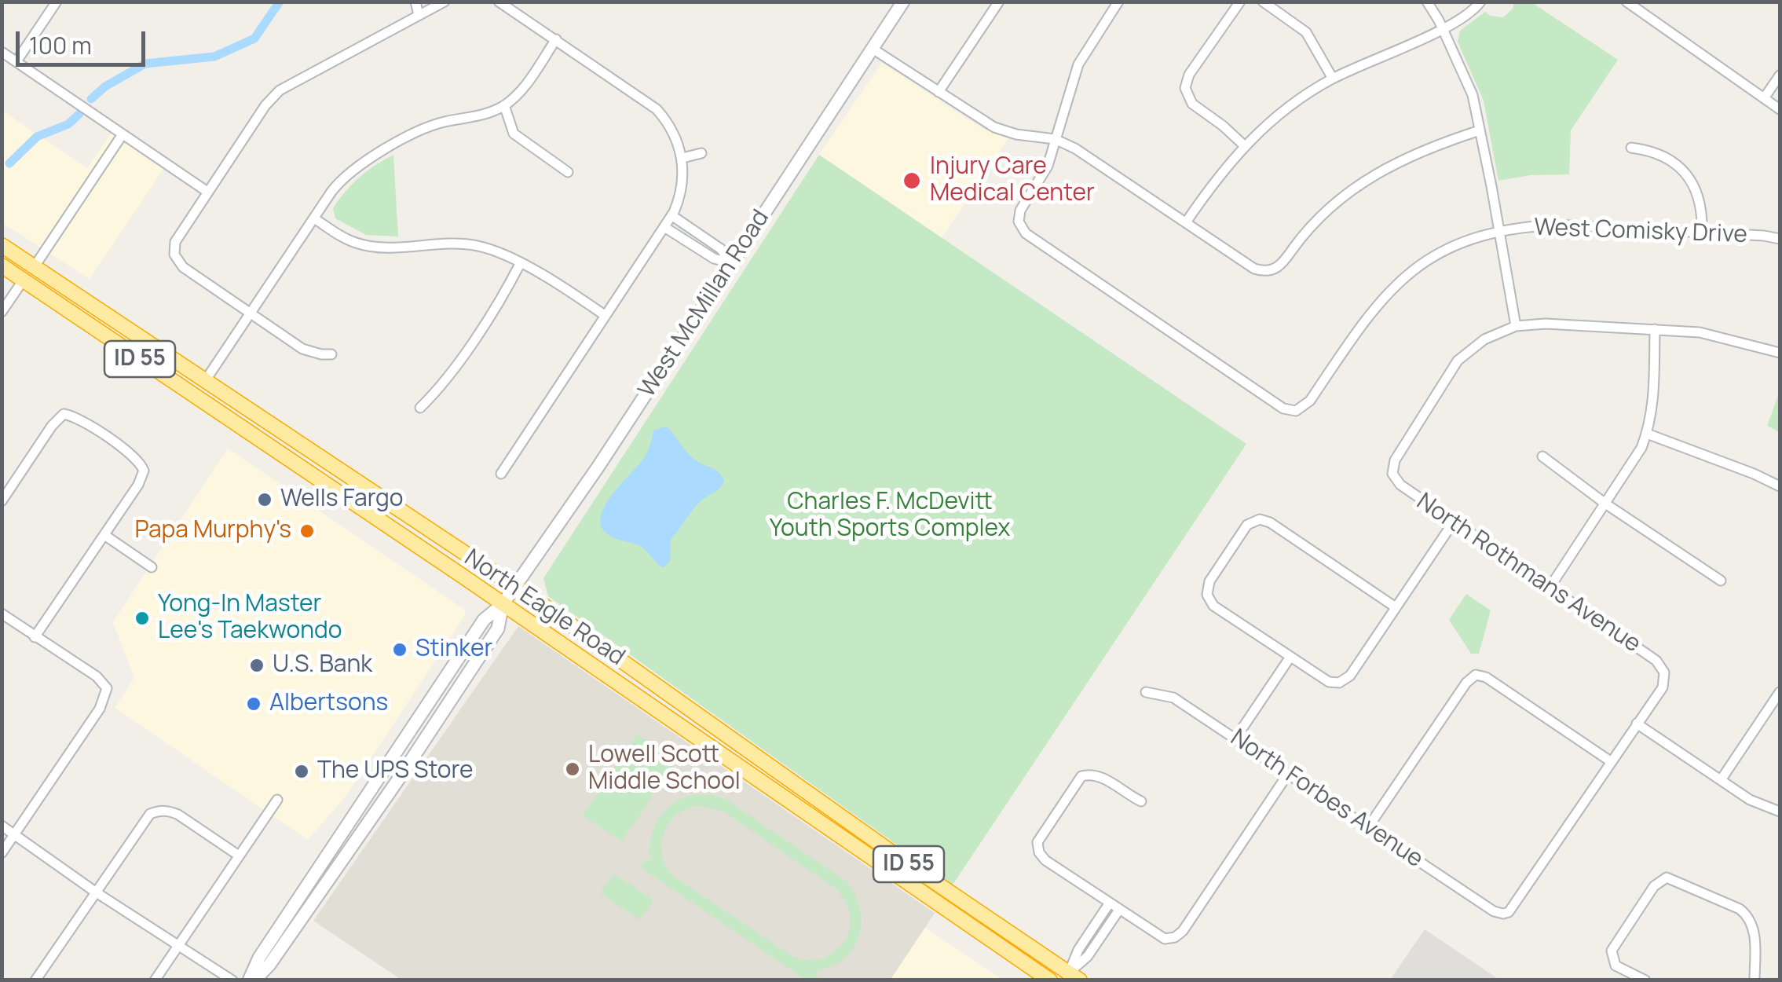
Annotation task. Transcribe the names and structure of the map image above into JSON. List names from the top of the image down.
{
  "streets": {
    "highway": ["ID 55", "North Eagle Road"],
    "main road": ["West McMillan Road"],
    "street": ["West Comisky Drive", "North Rothmans Avenue", "North Forbes Avenue"]
  },
  "crossings": [
    ["West McMillan Road", "North Eagle Road"]
  ],
  "parks": ["Charles F. McDevitt Youth Sports Complex"],
  "places": [
    "Injury Care Medical Center",
    "Wells Fargo",
    "Papa Murphy's",
    "Yong-In Master Lee's Taekwondo",
    "Stinker",
    "U.S. Bank",
    "Albertsons",
    "Lowell Scott Middle School",
    "The UPS Store"
  ],
  "scale_bar": "100 m"
}
